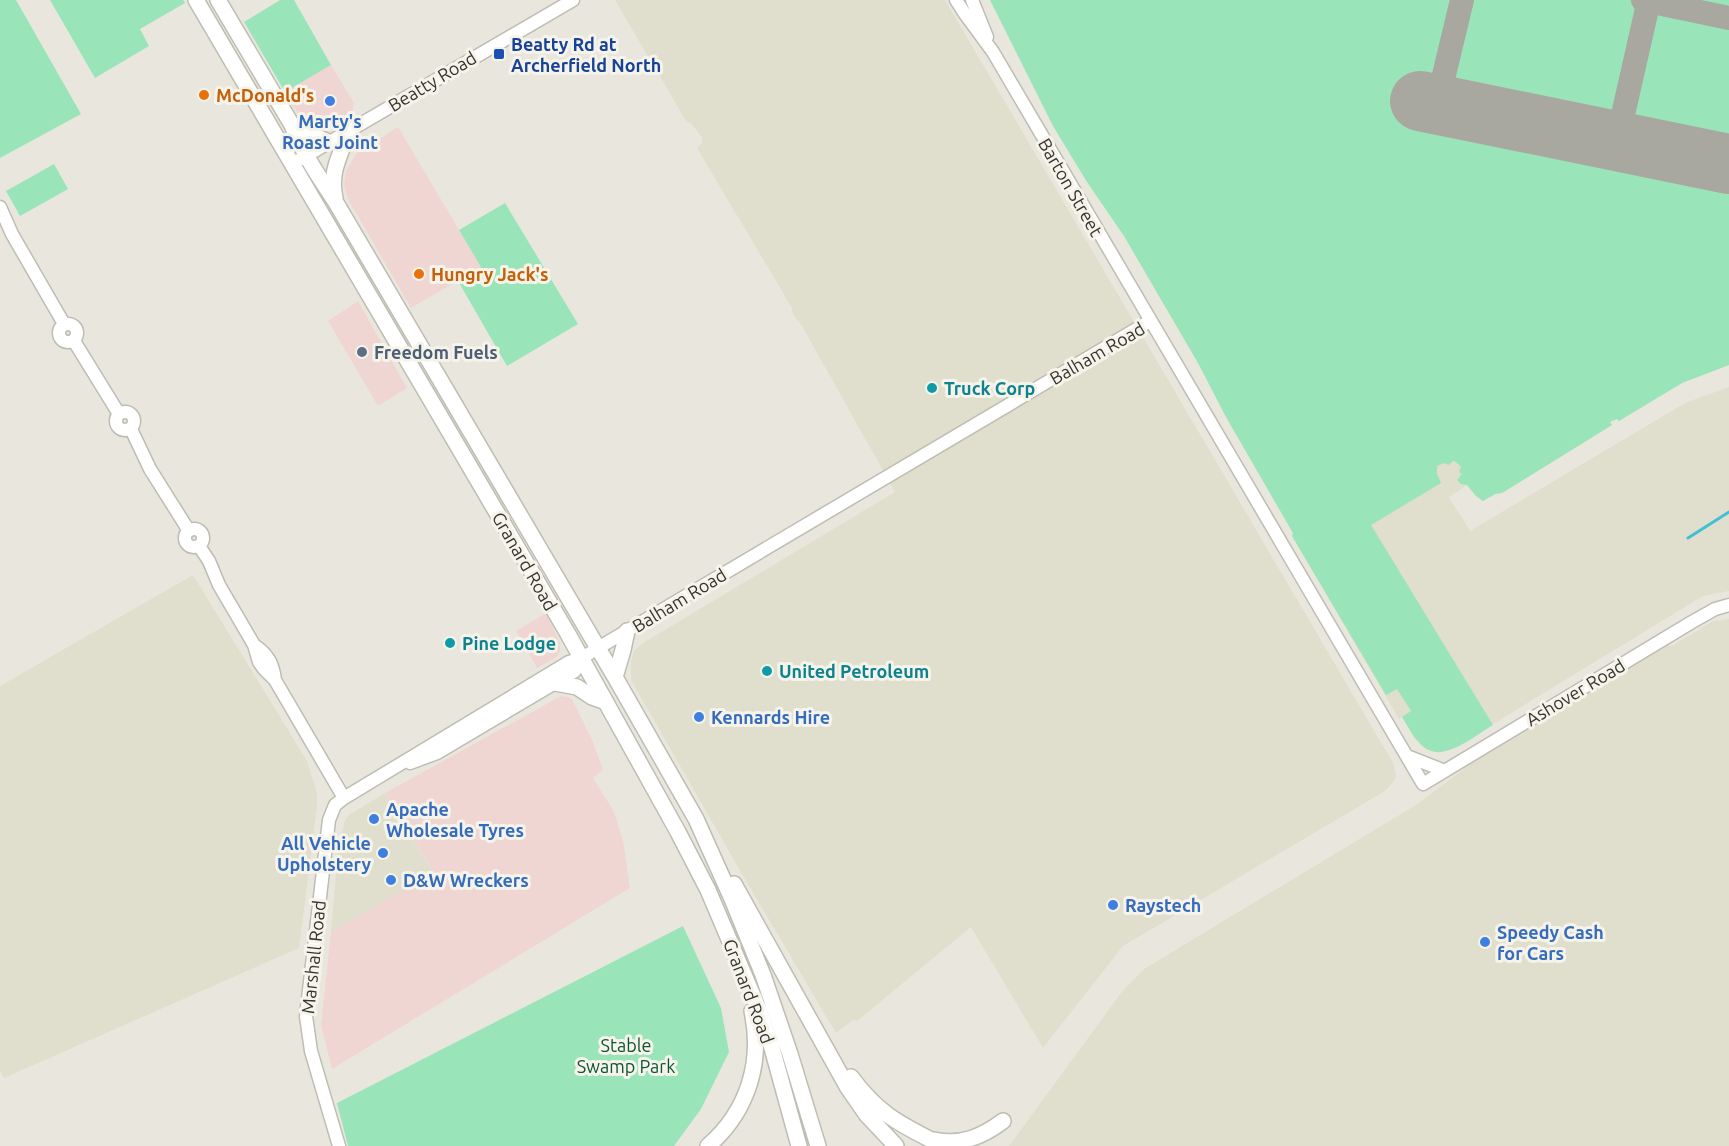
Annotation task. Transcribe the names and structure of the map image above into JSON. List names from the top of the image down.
{
  "streets": {
    "highway": ["Granard Road"],
    "main road": [
      "Beatty Road",
      "Barton Street",
      "Balham Road",
      "Ashover Road",
      "Marshall Road"
    ]
  },
  "crossings": [
    ["Beatty Road", "Granard Road"],
    ["Barton Street", "Balham Road"],
    ["Balham Road", "Granard Road"],
    ["Balham Road", "Ashover Road"],
    ["Balham Road", "Marshall Road"]
  ],
  "parks": ["Stable Swamp Park"],
  "places": {
    "transit": ["Beatty Rd at Archerfield North"],
    "other": [
      "McDonald's",
      "Marty's Roast Joint",
      "Hungry Jack's",
      "Freedom Fuels",
      "Truck Corp",
      "Pine Lodge",
      "United Petroleum",
      "Kennards Hire",
      "Apache Wholesale Tyres",
      "All Vehicle Upholstery",
      "D&W Wreckers",
      "Raystech",
      "Speedy Cash for Cars"
    ]
  }
}
